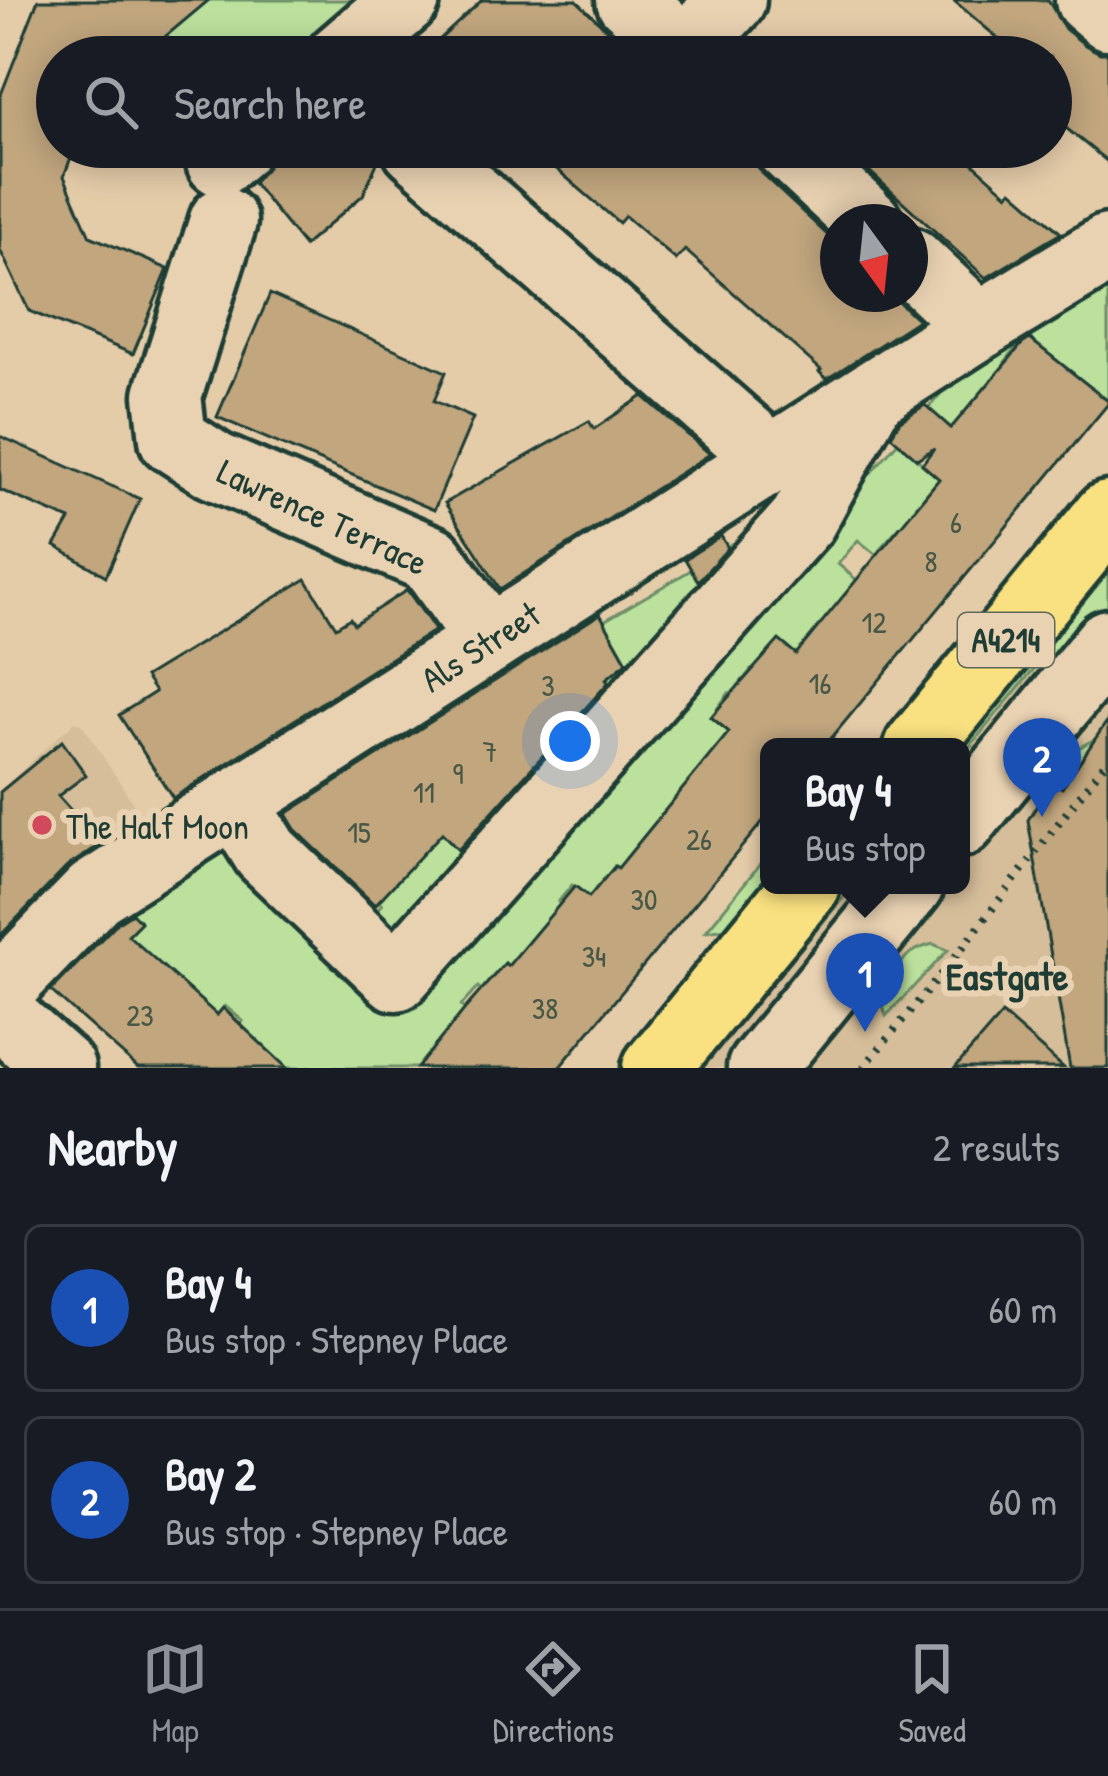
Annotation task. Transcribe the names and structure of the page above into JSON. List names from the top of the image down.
{
  "streets": {
    "main road": ["A4214"],
    "street": ["Lawrence Terrace", "Als Street"]
  },
  "crossings": [
    ["Lawrence Terrace", "Als Street"]
  ],
  "districts": ["Eastgate"],
  "places": ["The Half Moon"],
  "house_numbers": [
    "6",
    "8",
    "12",
    "16",
    "3",
    "7",
    "9",
    "11",
    "15",
    "26",
    "30",
    "34",
    "38",
    "23"
  ],
  "north": "bottom",
  "page": {
    "search": "Search here",
    "pins": ["2", "1"],
    "popup": ["Bay 4", "Bus stop"],
    "heading": ["Nearby", "2 results"],
    "list": [
      {
        "mark": "1",
        "name": "Bay 4",
        "note": "Bus stop · Stepney Place",
        "value": "60 m"
      },
      {
        "mark": "2",
        "name": "Bay 2",
        "note": "Bus stop · Stepney Place",
        "value": "60 m"
      }
    ],
    "nav": ["Map", "Directions", "Saved"]
  }
}
